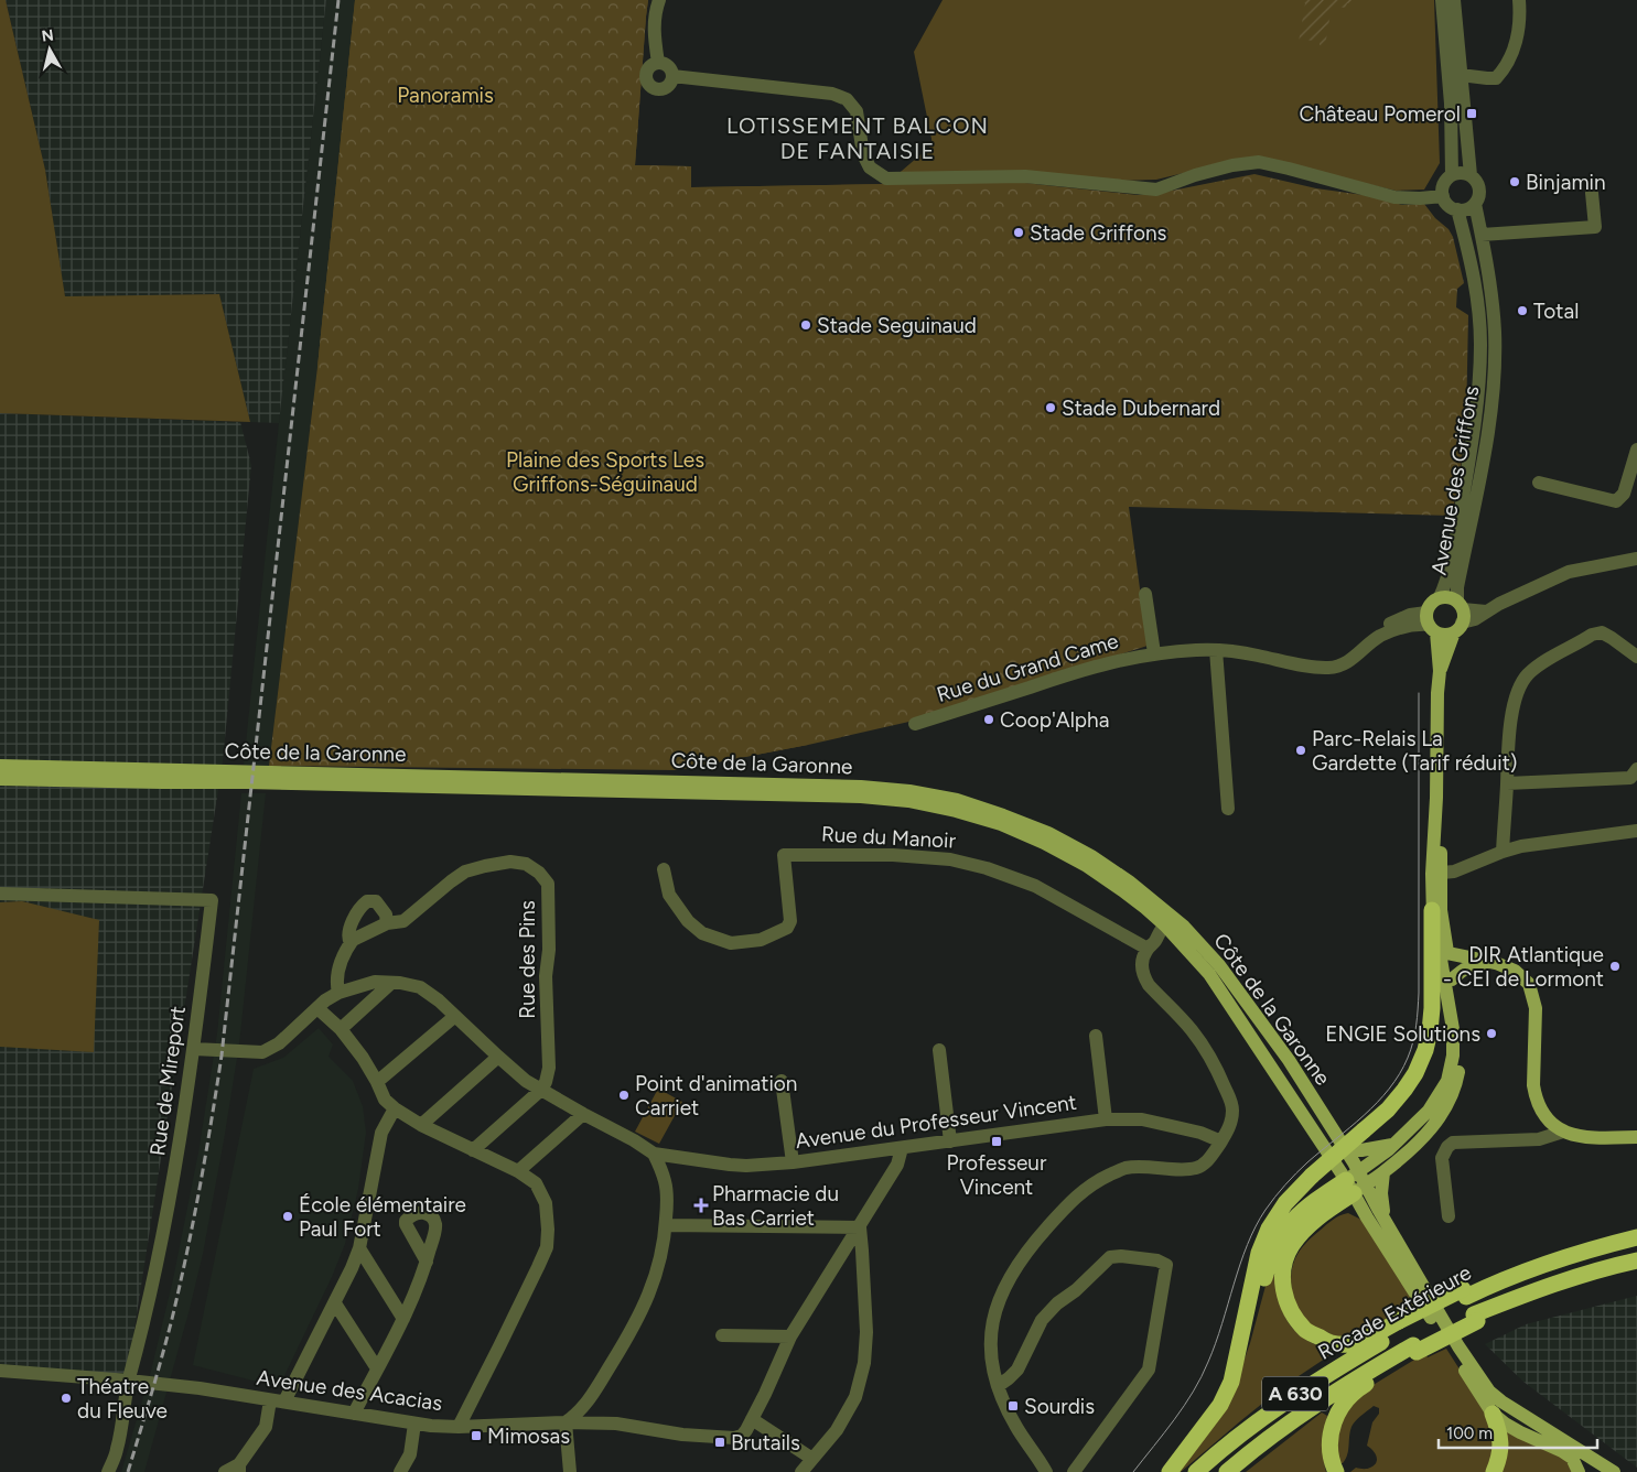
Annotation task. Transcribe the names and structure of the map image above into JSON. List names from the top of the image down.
{
  "streets": {
    "highway": ["Rocade Extérieure", "A 630"],
    "main road": ["Avenue des Griffons", "Côte de la Garonne"],
    "street": [
      "Rue du Grand Came",
      "Rue du Manoir",
      "Rue des Pins",
      "Rue de Mireport",
      "Avenue du Professeur Vincent",
      "Avenue des Acacias"
    ]
  },
  "crossings": [
    ["Avenue des Griffons", "Rue du Grand Came"],
    ["Rue de Mireport", "Avenue des Acacias"]
  ],
  "districts": ["LOTISSEMENT BALCON DE FANTAISIE"],
  "parks": ["Panoramis", "Plaine des Sports Les Griffons-Séguinaud"],
  "places": {
    "transit": [
      "Château Pomerol",
      "Professeur Vincent",
      "Sourdis",
      "Mimosas",
      "Brutails"
    ],
    "other": [
      "Binjamin",
      "Stade Griffons",
      "Total",
      "Stade Seguinaud",
      "Stade Dubernard",
      "Coop'Alpha",
      "Parc-Relais La Gardette (Tarif réduit)",
      "DIR Atlantique - CEI de Lormont",
      "ENGIE Solutions",
      "Point d'animation Carriet",
      "École élémentaire Paul Fort",
      "Théatre du Fleuve"
    ],
    "health": ["Pharmacie du Bas Carriet"]
  },
  "scale_bar": "100 m",
  "north": "top"
}
